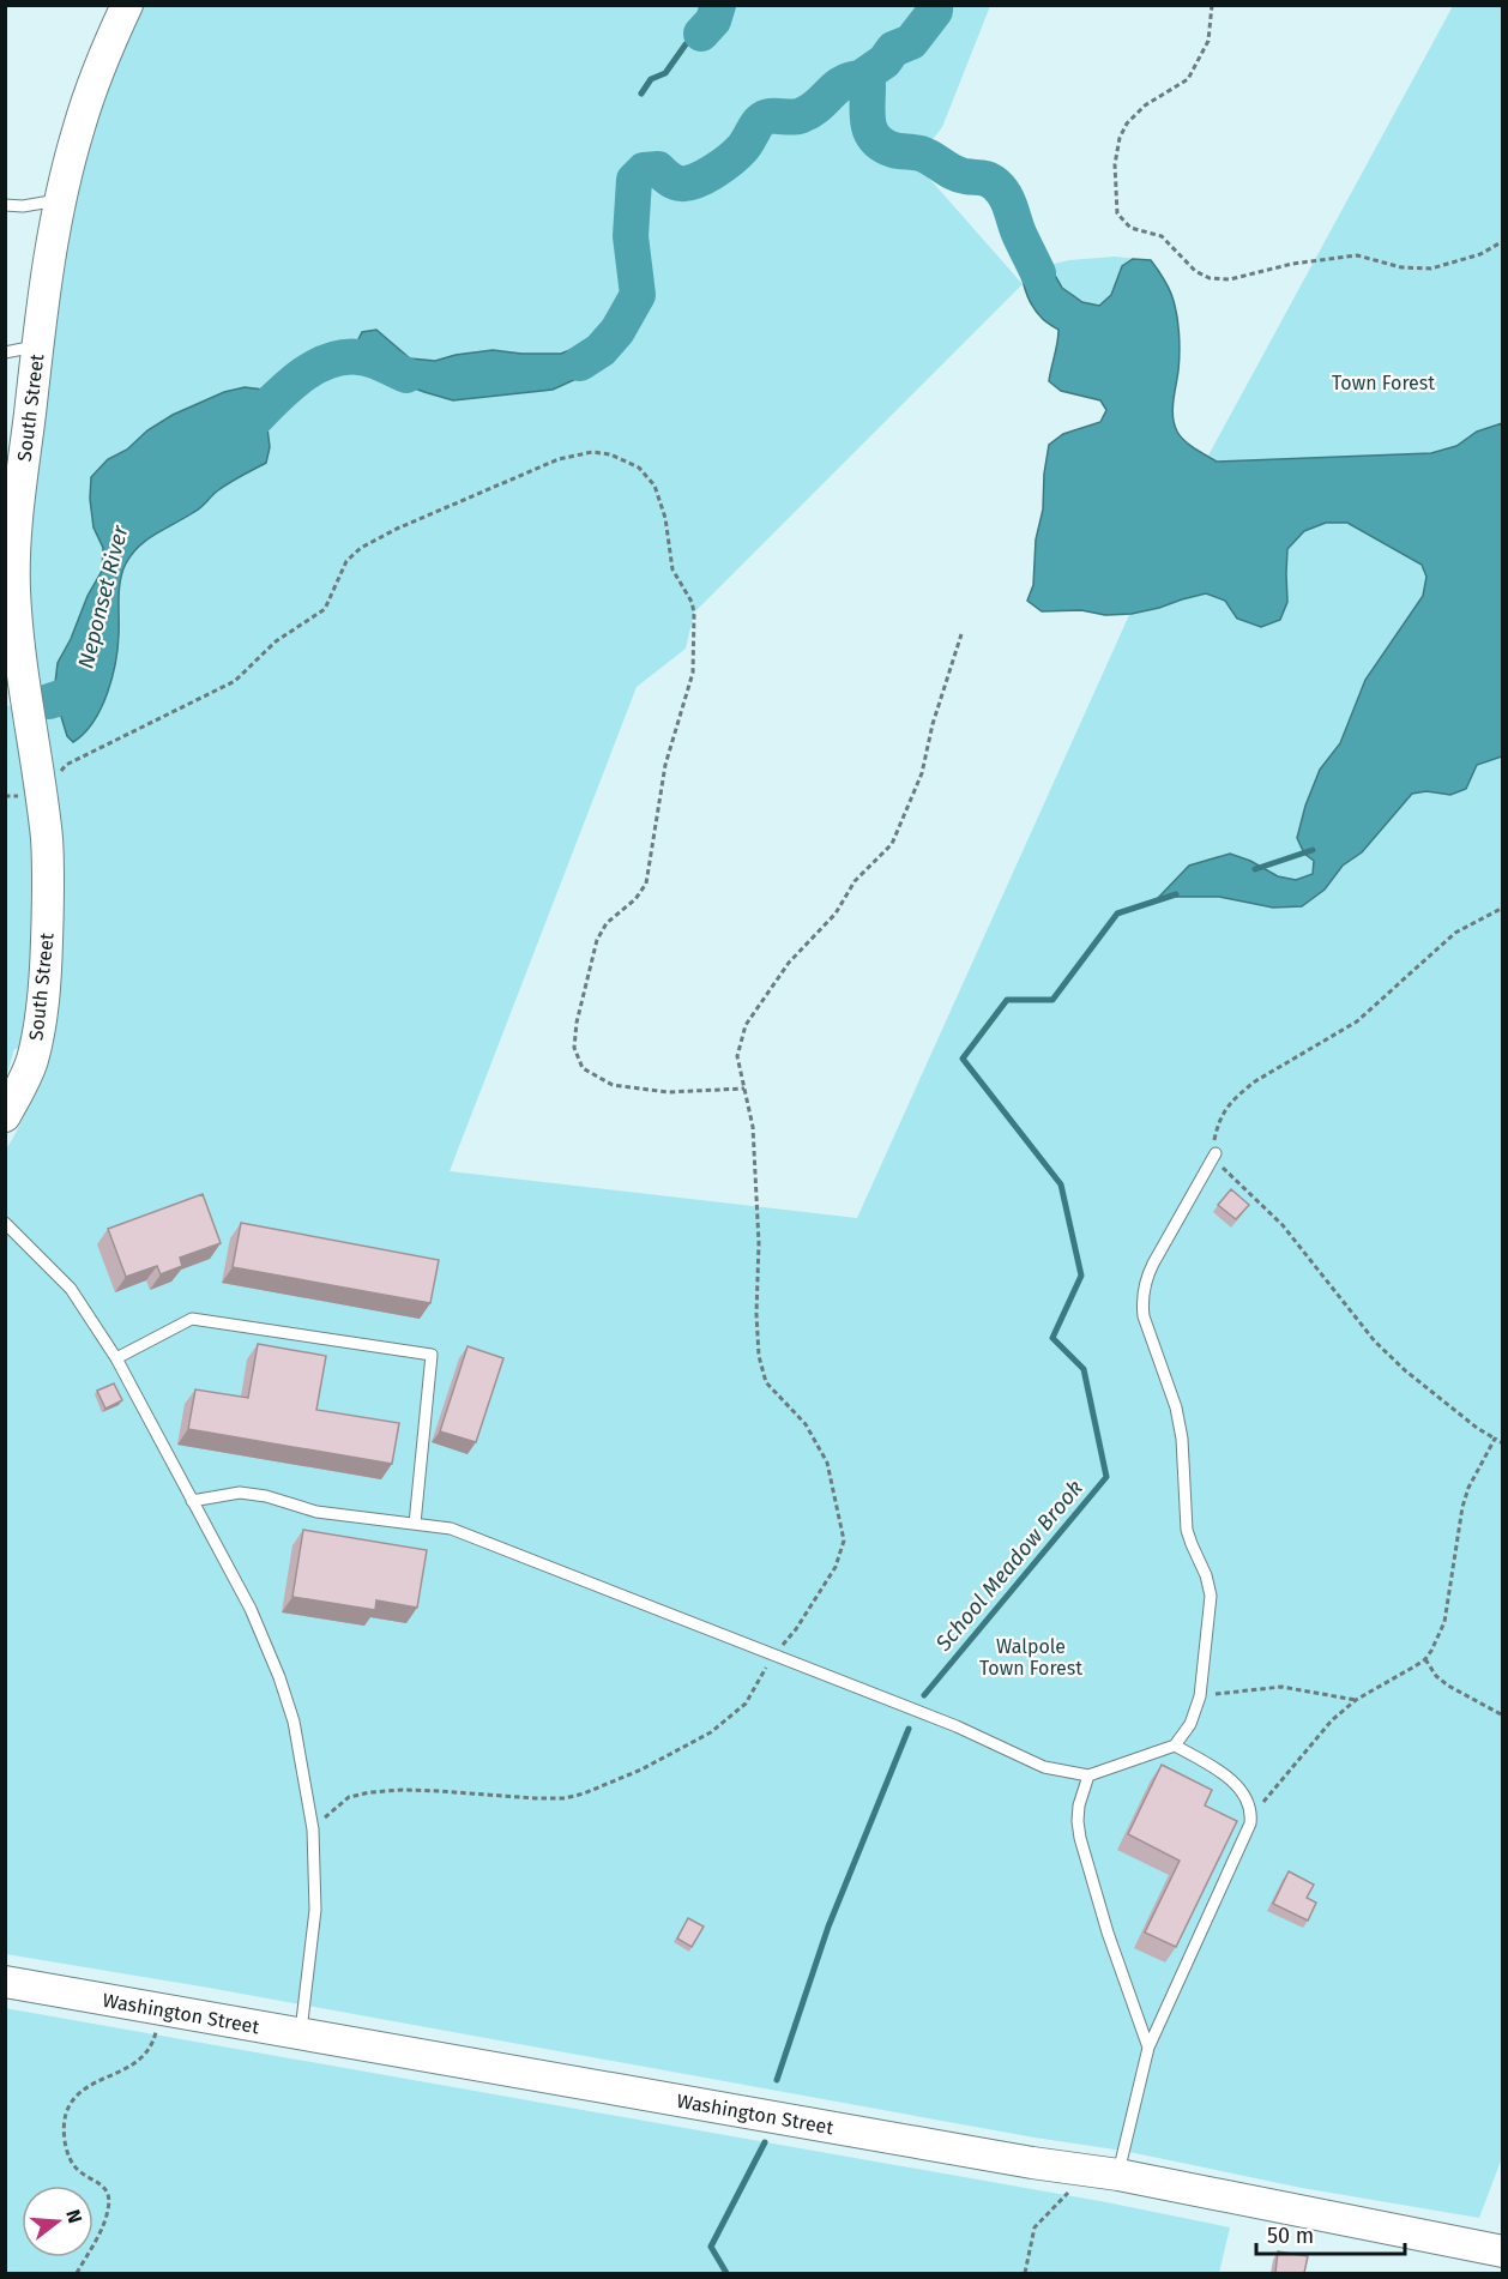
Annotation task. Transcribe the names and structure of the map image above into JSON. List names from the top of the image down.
{
  "streets": {
    "main road": ["South Street", "Washington Street"]
  },
  "water": ["Neponset River", "School Meadow Brook"],
  "parks": ["Town Forest", "Walpole Town Forest"],
  "scale_bar": "50 m",
  "north": "right"
}
